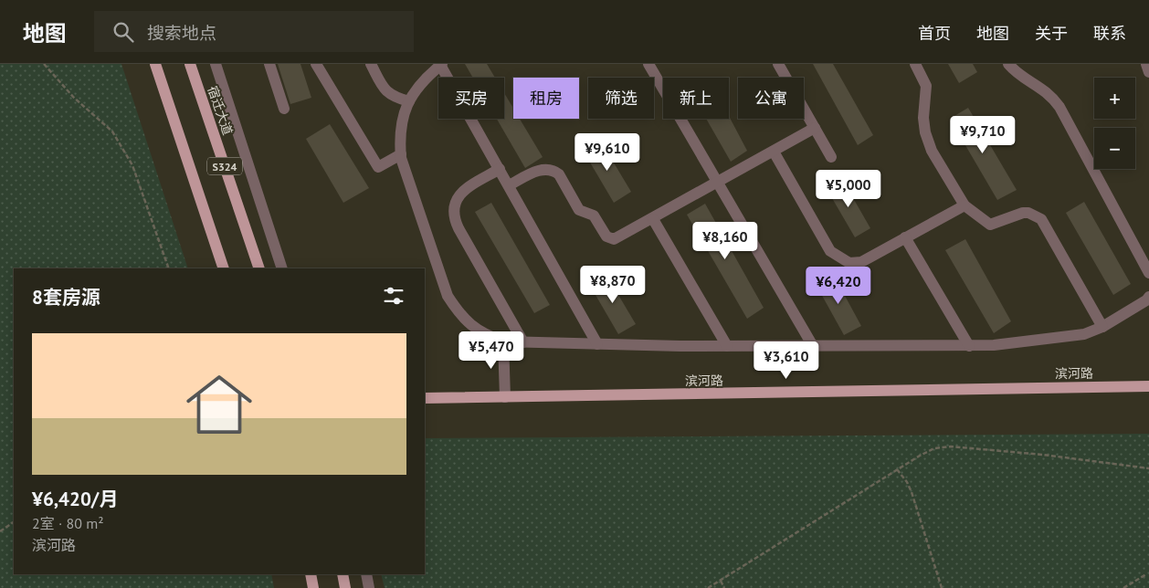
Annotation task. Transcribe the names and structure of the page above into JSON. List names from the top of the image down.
{
  "streets": {
    "main road": ["宿迁大道", "S324", "滨河路"]
  },
  "page": {
    "header": "地图",
    "search": "搜索地点",
    "nav": [
      "首页",
      "地图",
      "关于",
      "联系"
    ],
    "map_buttons": ["+", "−"],
    "chip": [
      "买房",
      "租房",
      "筛选",
      "新上",
      "公寓"
    ],
    "price": [
      "¥9,710",
      "¥9,610",
      "¥5,000",
      "¥8,160",
      "¥8,870",
      "¥6,420",
      "¥5,470",
      "¥3,610"
    ],
    "heading": "8套房源",
    "list": [
      {
        "name": "¥6,420/月",
        "note": "2室 · 80 m² · 滨河路"
      }
    ]
  }
}
